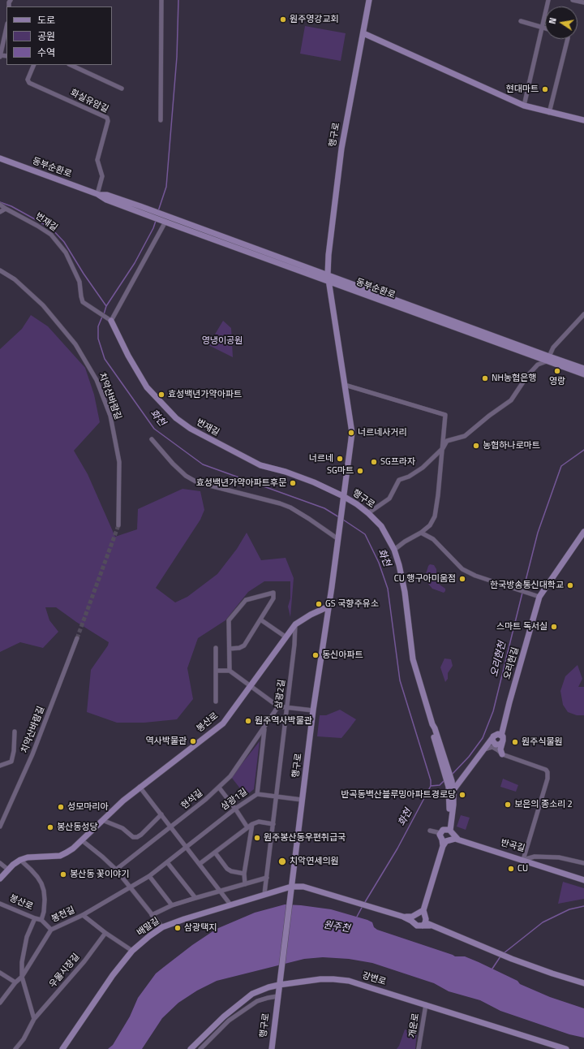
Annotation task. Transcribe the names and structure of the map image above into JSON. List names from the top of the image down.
{
  "streets": {
    "street": [
      "화실유암길",
      "행구로",
      "동부순환로",
      "번재길",
      "치악산바람길",
      "오리현길",
      "삼광2길",
      "봉산로",
      "현석길",
      "삼광1길",
      "반곡길",
      "봉천길",
      "배말길",
      "우물시장길",
      "강변로",
      "개운로"
    ]
  },
  "crossings": [
    ["화실유암길", "동부순환로"],
    ["행구로", "동부순환로"],
    ["행구로", "번재길"],
    ["행구로", "봉산로"],
    ["행구로", "삼광1길"],
    ["행구로", "배말길"],
    ["행구로", "강변로"],
    ["삼광2길", "봉산로"],
    ["삼광2길", "삼광1길"],
    ["삼광2길", "배말길"],
    ["현석길", "삼광1길"],
    ["삼광1길", "봉천길"],
    ["강변로", "개운로"]
  ],
  "water": ["화천", "오리현천", "원주천"],
  "parks": ["영냉이공원"],
  "places": [
    "원주영강교회",
    "현대마트",
    "영랑",
    "NH농협은행",
    "효성백년가약아파트",
    "너르네사거리",
    "농협하나로마트",
    "너르네",
    "SG프라자",
    "SG마트",
    "효성백년가약아파트후문",
    "CU 행구아미움점",
    "한국방송통신대학교",
    "GS 국향주유소",
    "스마트 독서실",
    "동신아파트",
    "원주역사박물관",
    "역사박물관",
    "원주식물원",
    "반곡동벽산블루밍아파트경로당",
    "보은의 종소리 2",
    "성모마리아",
    "봉산동성당",
    "원주봉산동우편취급국",
    "치악연세의원",
    "CU",
    "봉산동 꽃이야기",
    "삼광택지"
  ],
  "legend": ["도로", "공원", "수역"],
  "north": "left"
}
